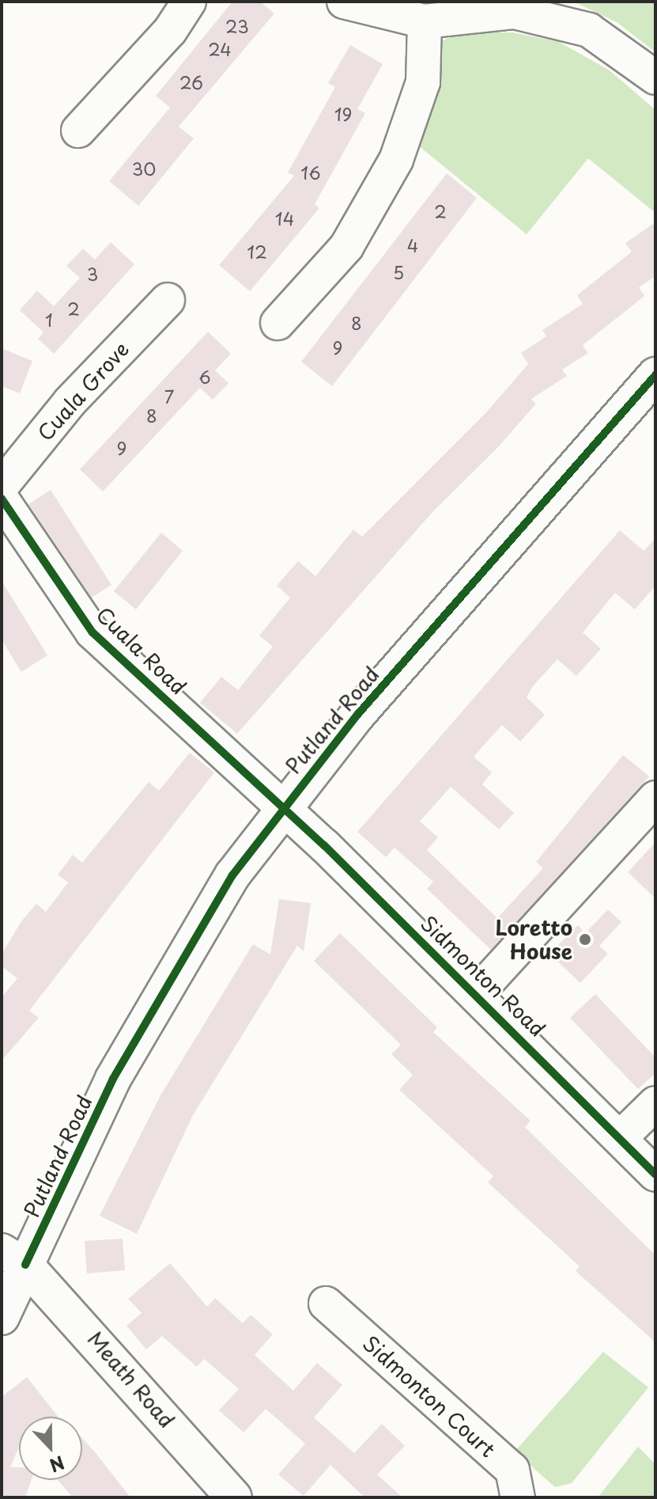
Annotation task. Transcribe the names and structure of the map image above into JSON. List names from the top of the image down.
{
  "streets": {
    "main road": ["Putland Road", "Meath Road"],
    "street": [
      "Cuala Grove",
      "Cuala Road",
      "Sidmonton Road",
      "Sidmonton Court"
    ]
  },
  "crossings": [
    ["Cuala Road", "Putland Road"],
    ["Cuala Road", "Sidmonton Road"],
    ["Putland Road", "Sidmonton Road"],
    ["Putland Road", "Meath Road"]
  ],
  "places": ["Loretto House"],
  "house_numbers": [
    "23",
    "24",
    "26",
    "19",
    "30",
    "16",
    "2",
    "14",
    "4",
    "12",
    "5",
    "3",
    "2",
    "1",
    "8",
    "9",
    "6",
    "7",
    "8",
    "9"
  ],
  "north": "bottom"
}
